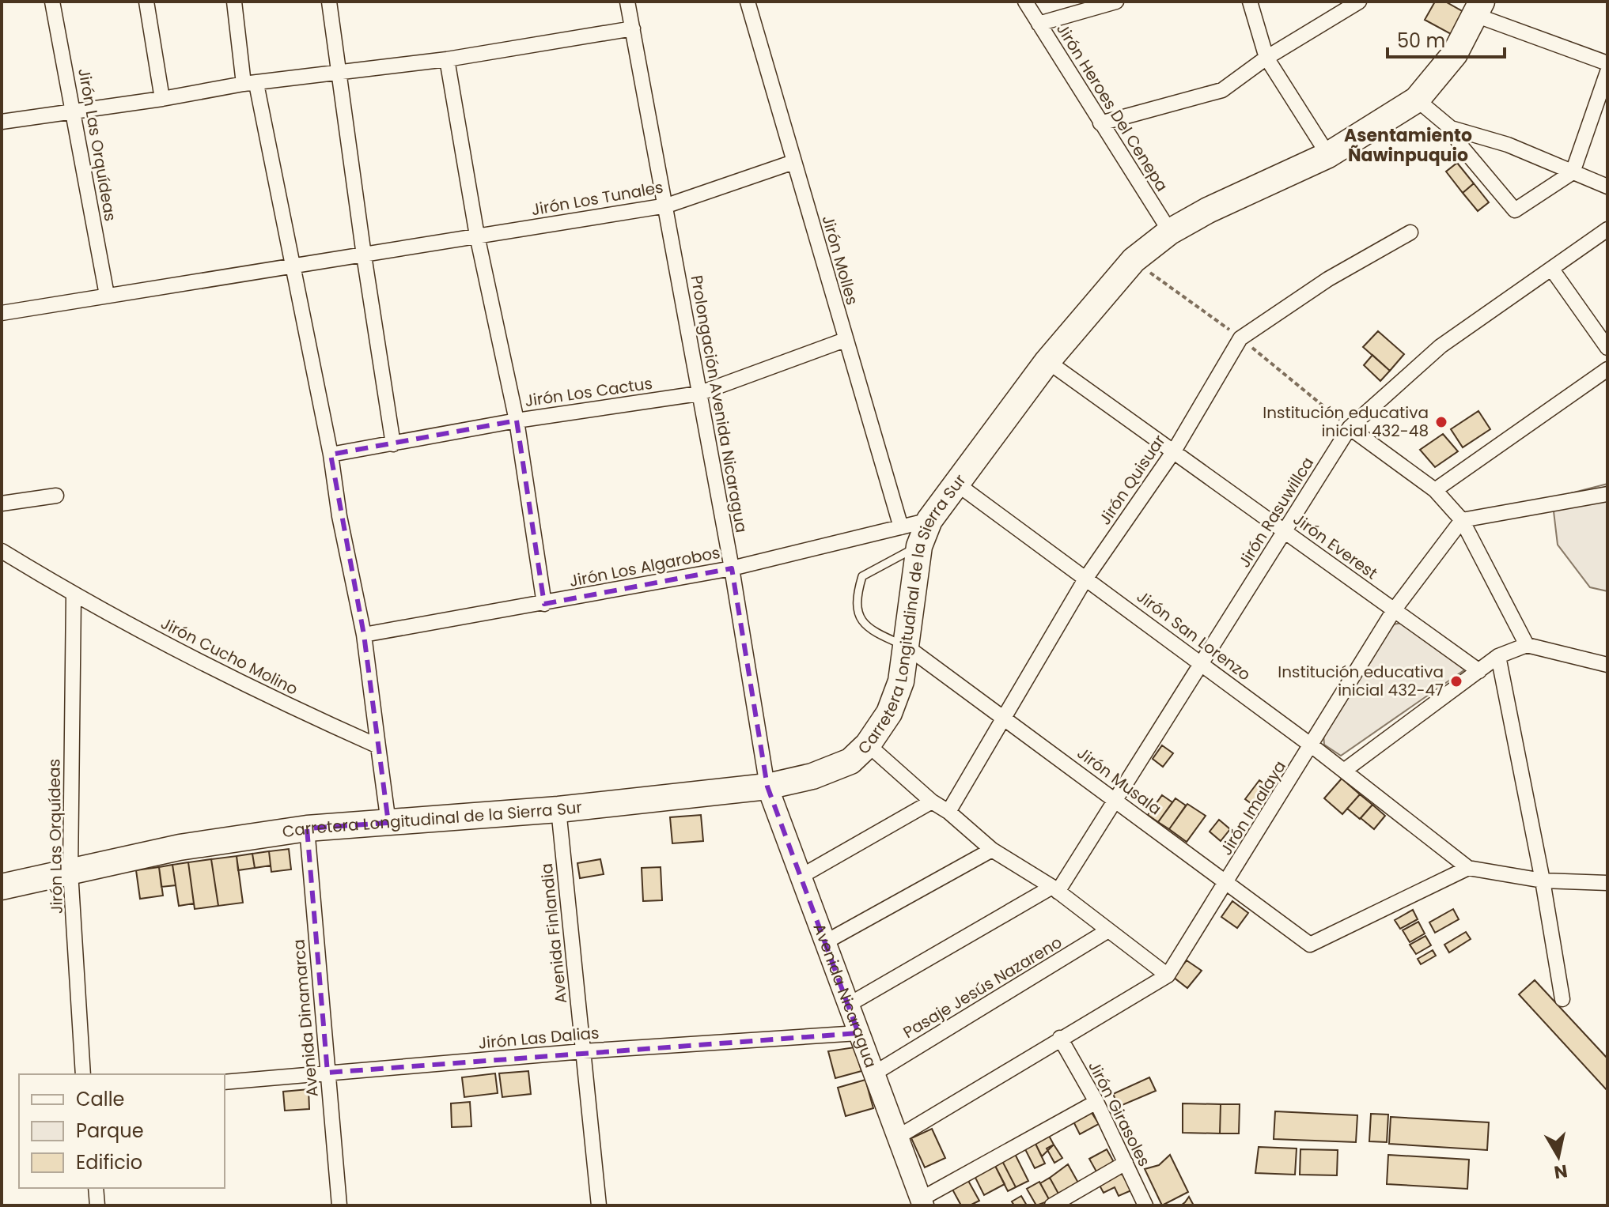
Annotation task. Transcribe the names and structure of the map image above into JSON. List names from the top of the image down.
{
  "streets": {
    "highway": ["Carretera Longitudinal de la Sierra Sur"],
    "street": [
      "Jirón Heroes Del Cenepa",
      "Jirón Las Orquídeas",
      "Jirón Los Tunales",
      "Jirón Molles",
      "Jirón Los Cactus",
      "Prolongación Avenida Nicaragua",
      "Jirón Quisuar",
      "Jirón Rasuwillca",
      "Jirón Everest",
      "Jirón Los Algarobos",
      "Jirón San Lorenzo",
      "Jirón Cucho Molino",
      "Jirón Musala",
      "Jirón Imalaya",
      "Avenida Finlandia",
      "Pasaje Jesús Nazareno",
      "Avenida Nicaragua",
      "Avenida Dinamarca",
      "Jirón Las Dalias",
      "Jirón Girasoles"
    ]
  },
  "crossings": [
    ["Jirón Heroes Del Cenepa", "Carretera Longitudinal de la Sierra Sur"],
    ["Jirón Las Orquídeas", "Jirón Los Tunales"],
    ["Jirón Las Orquídeas", "Carretera Longitudinal de la Sierra Sur"],
    ["Jirón Las Orquídeas", "Jirón Cucho Molino"],
    ["Jirón Los Tunales", "Jirón Molles"],
    ["Jirón Los Tunales", "Prolongación Avenida Nicaragua"],
    ["Jirón Molles", "Jirón Los Cactus"],
    ["Jirón Molles", "Jirón Los Algarobos"],
    ["Jirón Los Cactus", "Prolongación Avenida Nicaragua"],
    ["Prolongación Avenida Nicaragua", "Jirón Los Algarobos"],
    ["Prolongación Avenida Nicaragua", "Carretera Longitudinal de la Sierra Sur"],
    ["Prolongación Avenida Nicaragua", "Avenida Nicaragua"],
    ["Jirón Quisuar", "Jirón Everest"],
    ["Jirón Quisuar", "Jirón San Lorenzo"],
    ["Jirón Quisuar", "Jirón Musala"],
    ["Jirón Rasuwillca", "Jirón Everest"],
    ["Jirón Rasuwillca", "Jirón San Lorenzo"],
    ["Jirón Rasuwillca", "Jirón Musala"],
    ["Jirón Everest", "Carretera Longitudinal de la Sierra Sur"],
    ["Jirón Everest", "Jirón Imalaya"],
    ["Jirón Los Algarobos", "Carretera Longitudinal de la Sierra Sur"],
    ["Carretera Longitudinal de la Sierra Sur", "Jirón San Lorenzo"],
    ["Carretera Longitudinal de la Sierra Sur", "Jirón Musala"],
    ["Carretera Longitudinal de la Sierra Sur", "Avenida Finlandia"],
    ["Carretera Longitudinal de la Sierra Sur", "Avenida Nicaragua"],
    ["Carretera Longitudinal de la Sierra Sur", "Avenida Dinamarca"],
    ["Jirón San Lorenzo", "Jirón Musala"],
    ["Jirón San Lorenzo", "Jirón Imalaya"],
    ["Jirón Musala", "Jirón Imalaya"],
    ["Jirón Imalaya", "Avenida Nicaragua"],
    ["Jirón Imalaya", "Jirón Girasoles"],
    ["Avenida Finlandia", "Jirón Las Dalias"],
    ["Pasaje Jesús Nazareno", "Avenida Nicaragua"],
    ["Avenida Nicaragua", "Jirón Las Dalias"],
    ["Avenida Dinamarca", "Jirón Las Dalias"]
  ],
  "districts": ["Asentamiento Ñawinpuquio"],
  "places": ["Institución educativa inicial 432-48", "Institución educativa inicial 432-47"],
  "legend": ["Calle", "Parque", "Edificio"],
  "scale_bar": "50 m",
  "north": "bottom"
}
